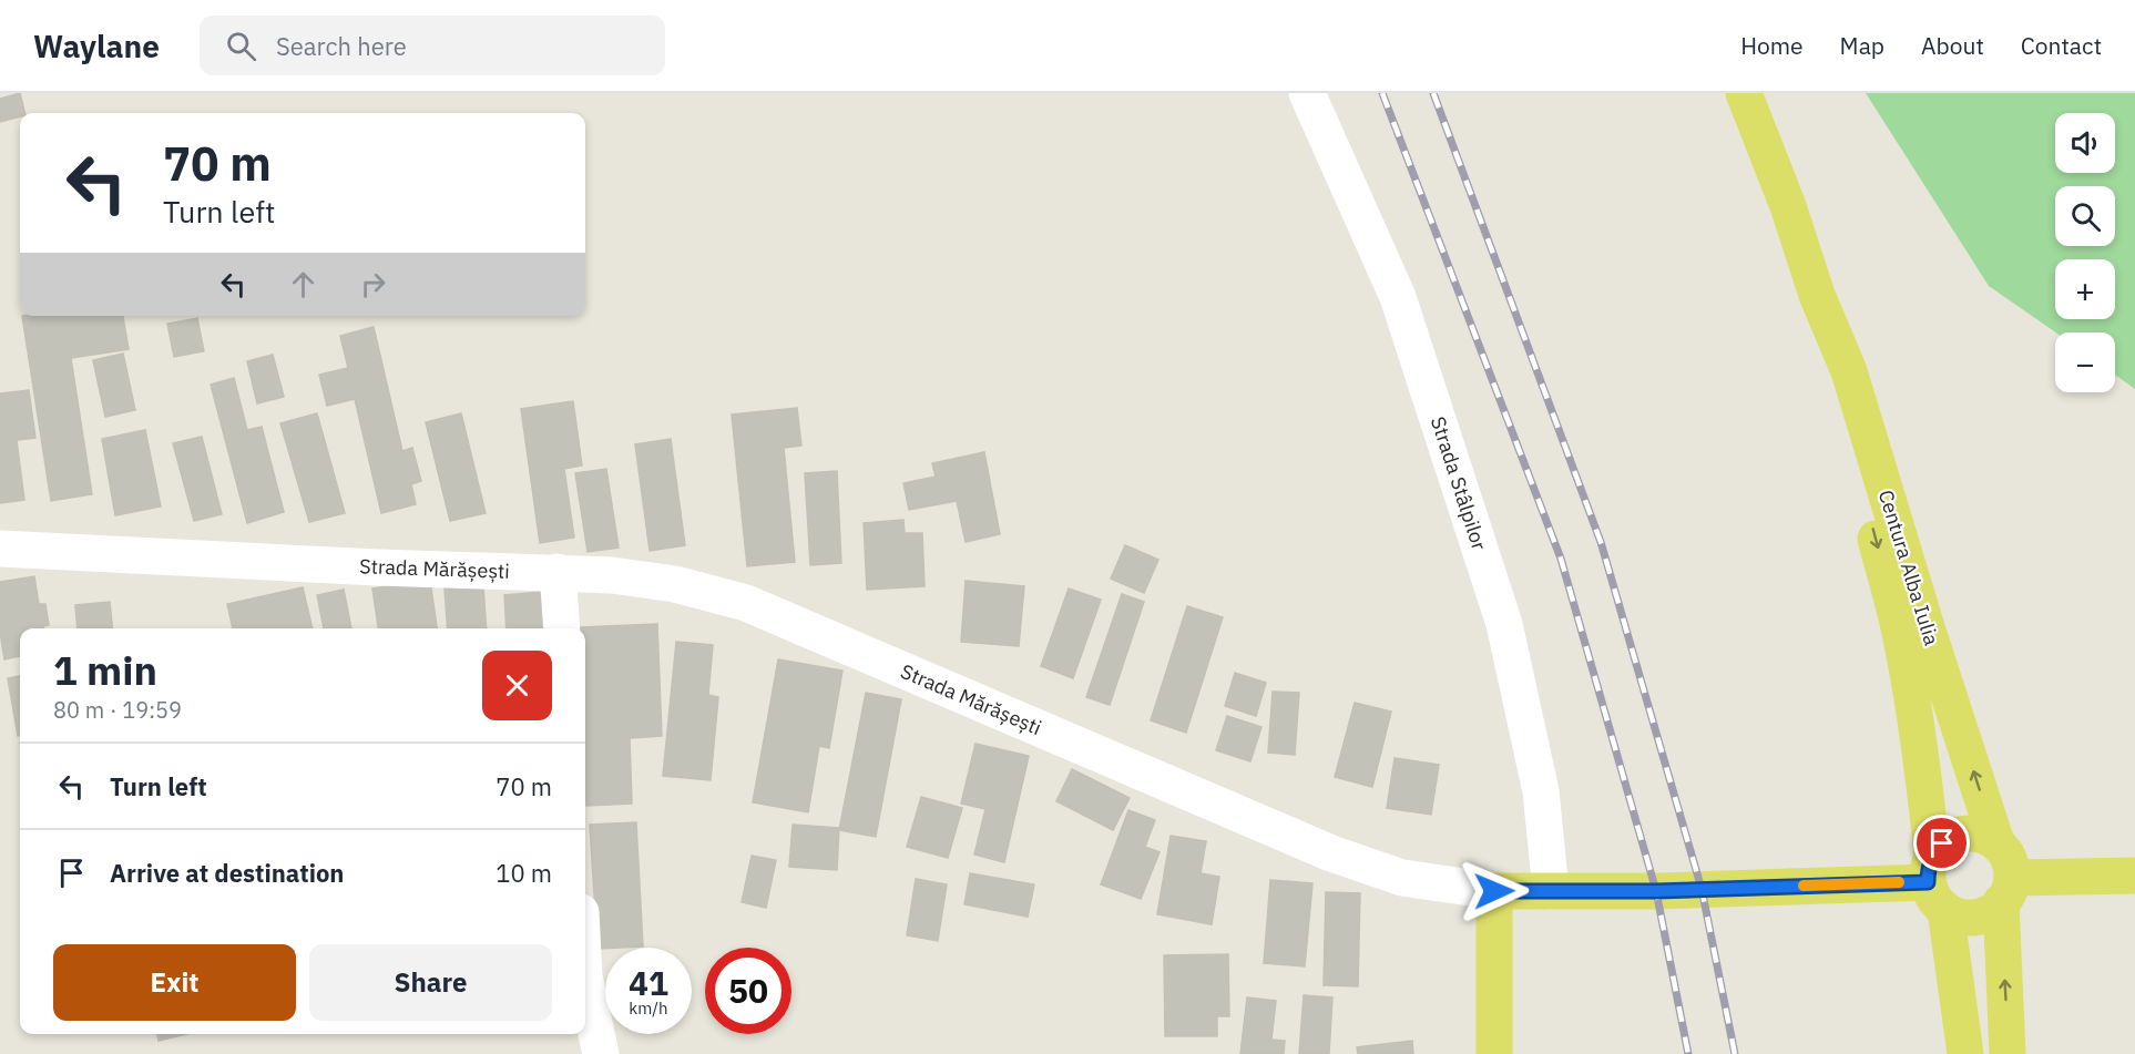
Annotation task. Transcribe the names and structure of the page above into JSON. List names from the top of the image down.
{
  "streets": {
    "main road": ["Centura Alba Iulia", "Strada Mărășești"],
    "street": ["Strada Stâlpilor"]
  },
  "crossings": [
    ["Strada Stâlpilor", "Strada Mărășești"],
    ["Centura Alba Iulia", "Strada Mărășești"]
  ],
  "page": {
    "header": "Waylane",
    "search": "Search here",
    "nav": [
      "Home",
      "Map",
      "About",
      "Contact"
    ],
    "map_buttons": ["+", "−"],
    "turn": ["70 m", "Turn left"],
    "heading": ["1 min", "80 m · 19:59"],
    "list": [
      {
        "name": "Turn left",
        "value": "70 m"
      },
      {
        "name": "Arrive at destination",
        "value": "10 m"
      }
    ],
    "buttons": ["Exit", "Share"],
    "speed": "41 km/h",
    "limit": "50"
  }
}
